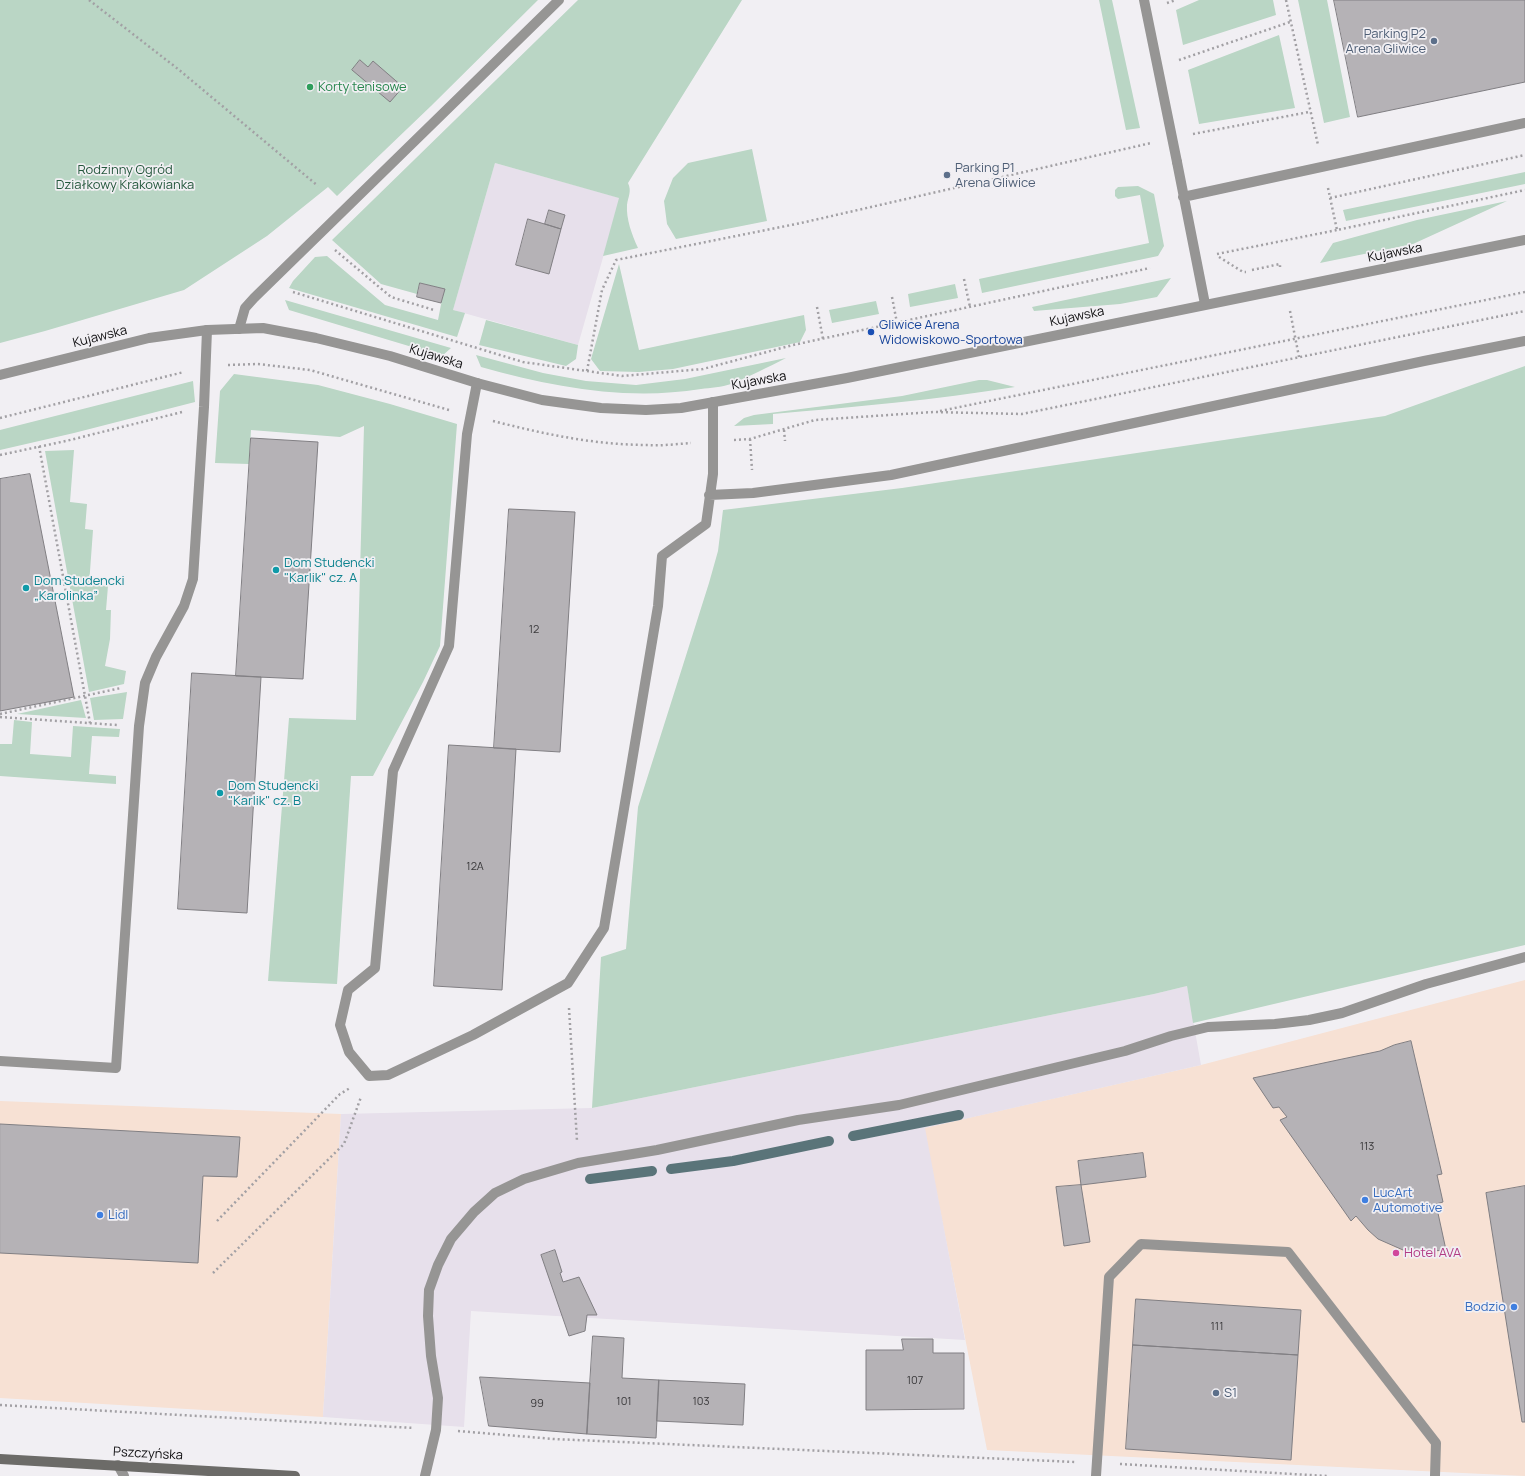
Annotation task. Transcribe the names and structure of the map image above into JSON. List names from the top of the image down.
{
  "streets": {
    "main road": ["Pszczyńska"],
    "street": ["Kujawska"]
  },
  "parks": ["Rodzinny Ogród Działkowy Krakowianka"],
  "places": [
    "Parking P2 Arena Gliwice",
    "Korty tenisowe",
    "Parking P1 Arena Gliwice",
    "Gliwice Arena Widowiskowo-Sportowa",
    "Dom Studencki \"Karlik\" cz. A",
    "Dom Studencki „Karolinka”",
    "Dom Studencki \"Karlik\" cz. B",
    "LucArt Automotive",
    "Lidl",
    "Hotel AVA",
    "Bodzio",
    "S1"
  ],
  "house_numbers": [
    "12",
    "12A",
    "113",
    "111",
    "107",
    "101",
    "103",
    "99"
  ]
}
